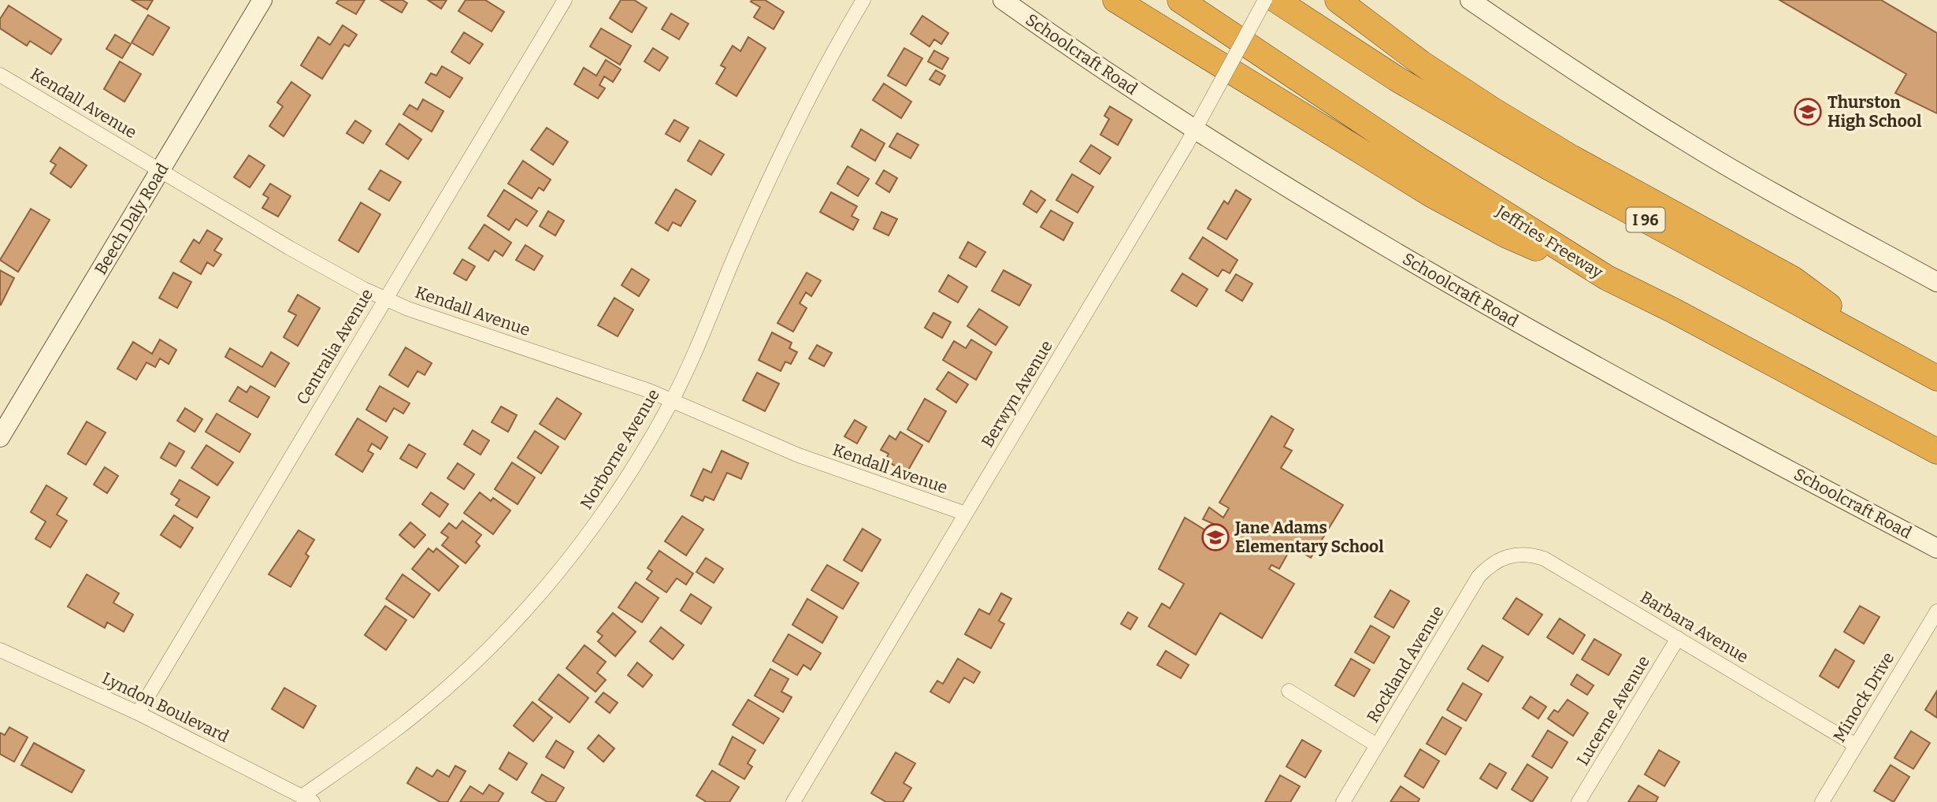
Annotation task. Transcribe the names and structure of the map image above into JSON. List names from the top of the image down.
{
  "streets": {
    "highway": ["I 96", "Jeffries Freeway"],
    "main road": ["Schoolcraft Road", "Beech Daly Road"],
    "street": [
      "Kendall Avenue",
      "Centralia Avenue",
      "Berwyn Avenue",
      "Norborne Avenue",
      "Barbara Avenue",
      "Rockland Avenue",
      "Minock Drive",
      "Lyndon Boulevard",
      "Lucerne Avenue"
    ]
  },
  "crossings": [
    ["Schoolcraft Road", "Berwyn Avenue"],
    ["Kendall Avenue", "Beech Daly Road"],
    ["Kendall Avenue", "Centralia Avenue"],
    ["Kendall Avenue", "Berwyn Avenue"],
    ["Kendall Avenue", "Norborne Avenue"],
    ["Centralia Avenue", "Lyndon Boulevard"],
    ["Norborne Avenue", "Lyndon Boulevard"],
    ["Barbara Avenue", "Rockland Avenue"],
    ["Barbara Avenue", "Minock Drive"],
    ["Barbara Avenue", "Lucerne Avenue"]
  ],
  "places": {
    "school or university": ["Thurston High School", "Jane Adams Elementary School"]
  }
}
